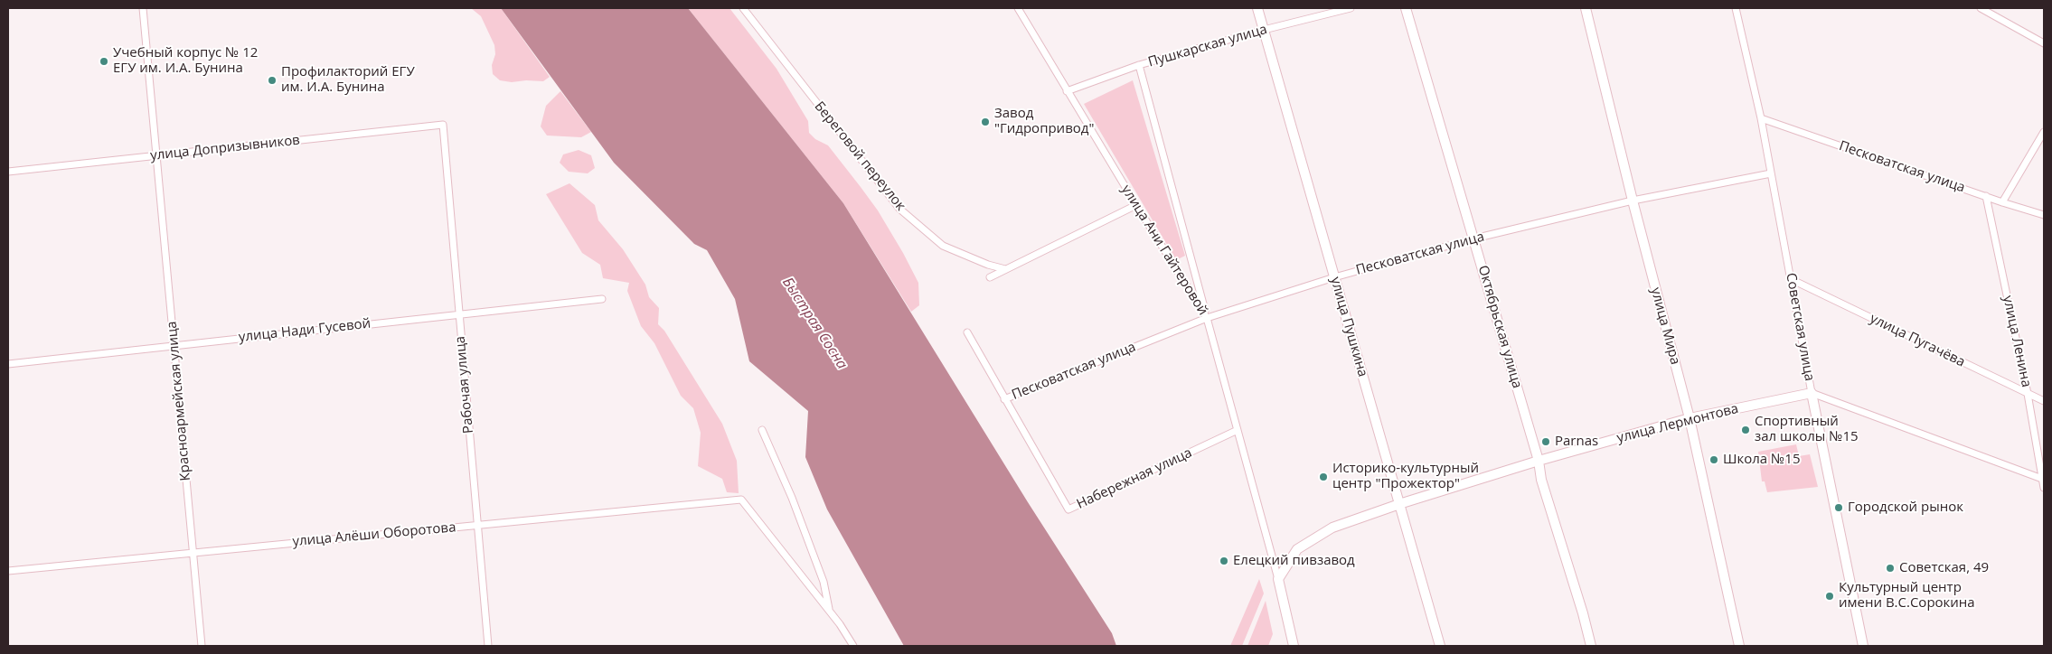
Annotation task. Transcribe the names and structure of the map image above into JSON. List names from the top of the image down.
{
  "streets": {
    "street": [
      "Пушкарская улица",
      "улица Допризывников",
      "Береговой переулок",
      "Песковатская улица",
      "улица Ани Гайтеровой",
      "улица Мира",
      "улица Пушкина",
      "Октябрьская улица",
      "Советская улица",
      "улица Нади Гусевой",
      "улица Пугачёва",
      "улица Ленина",
      "Рабочая улица",
      "Красноармейская улица",
      "улица Лермонтова",
      "Набережная улица",
      "улица Алёши Оборотова"
    ]
  },
  "crossings": [
    ["Пушкарская улица", "улица Ани Гайтеровой"],
    ["Пушкарская улица", "улица Пушкина"],
    ["улица Допризывников", "Рабочая улица"],
    ["улица Допризывников", "Красноармейская улица"],
    ["Песковатская улица", "улица Ани Гайтеровой"],
    ["Песковатская улица", "улица Мира"],
    ["Песковатская улица", "улица Пушкина"],
    ["Песковатская улица", "Октябрьская улица"],
    ["Песковатская улица", "Советская улица"],
    ["Песковатская улица", "улица Ленина"],
    ["Песковатская улица", "Набережная улица"],
    ["улица Ани Гайтеровой", "улица Лермонтова"],
    ["улица Ани Гайтеровой", "Набережная улица"],
    ["улица Мира", "улица Лермонтова"],
    ["улица Пушкина", "улица Лермонтова"],
    ["Октябрьская улица", "улица Лермонтова"],
    ["Советская улица", "улица Пугачёва"],
    ["Советская улица", "улица Лермонтова"],
    ["улица Нади Гусевой", "Рабочая улица"],
    ["улица Нади Гусевой", "Красноармейская улица"],
    ["улица Пугачёва", "улица Ленина"],
    ["Рабочая улица", "улица Алёши Оборотова"],
    ["Красноармейская улица", "улица Алёши Оборотова"]
  ],
  "water": ["Быстрая Сосна"],
  "places": [
    "Учебный корпус № 12 ЕГУ им. И.А. Бунина",
    "Профилакторий ЕГУ им. И.А. Бунина",
    "Завод \"Гидропривод\"",
    "Спортивный зал школы №15",
    "Parnas",
    "Школа №15",
    "Историко-культурный центр \"Прожектор\"",
    "Городской рынок",
    "Елецкий пивзавод",
    "Советская, 49",
    "Культурный центр имени В.С.Сорокина"
  ]
}
